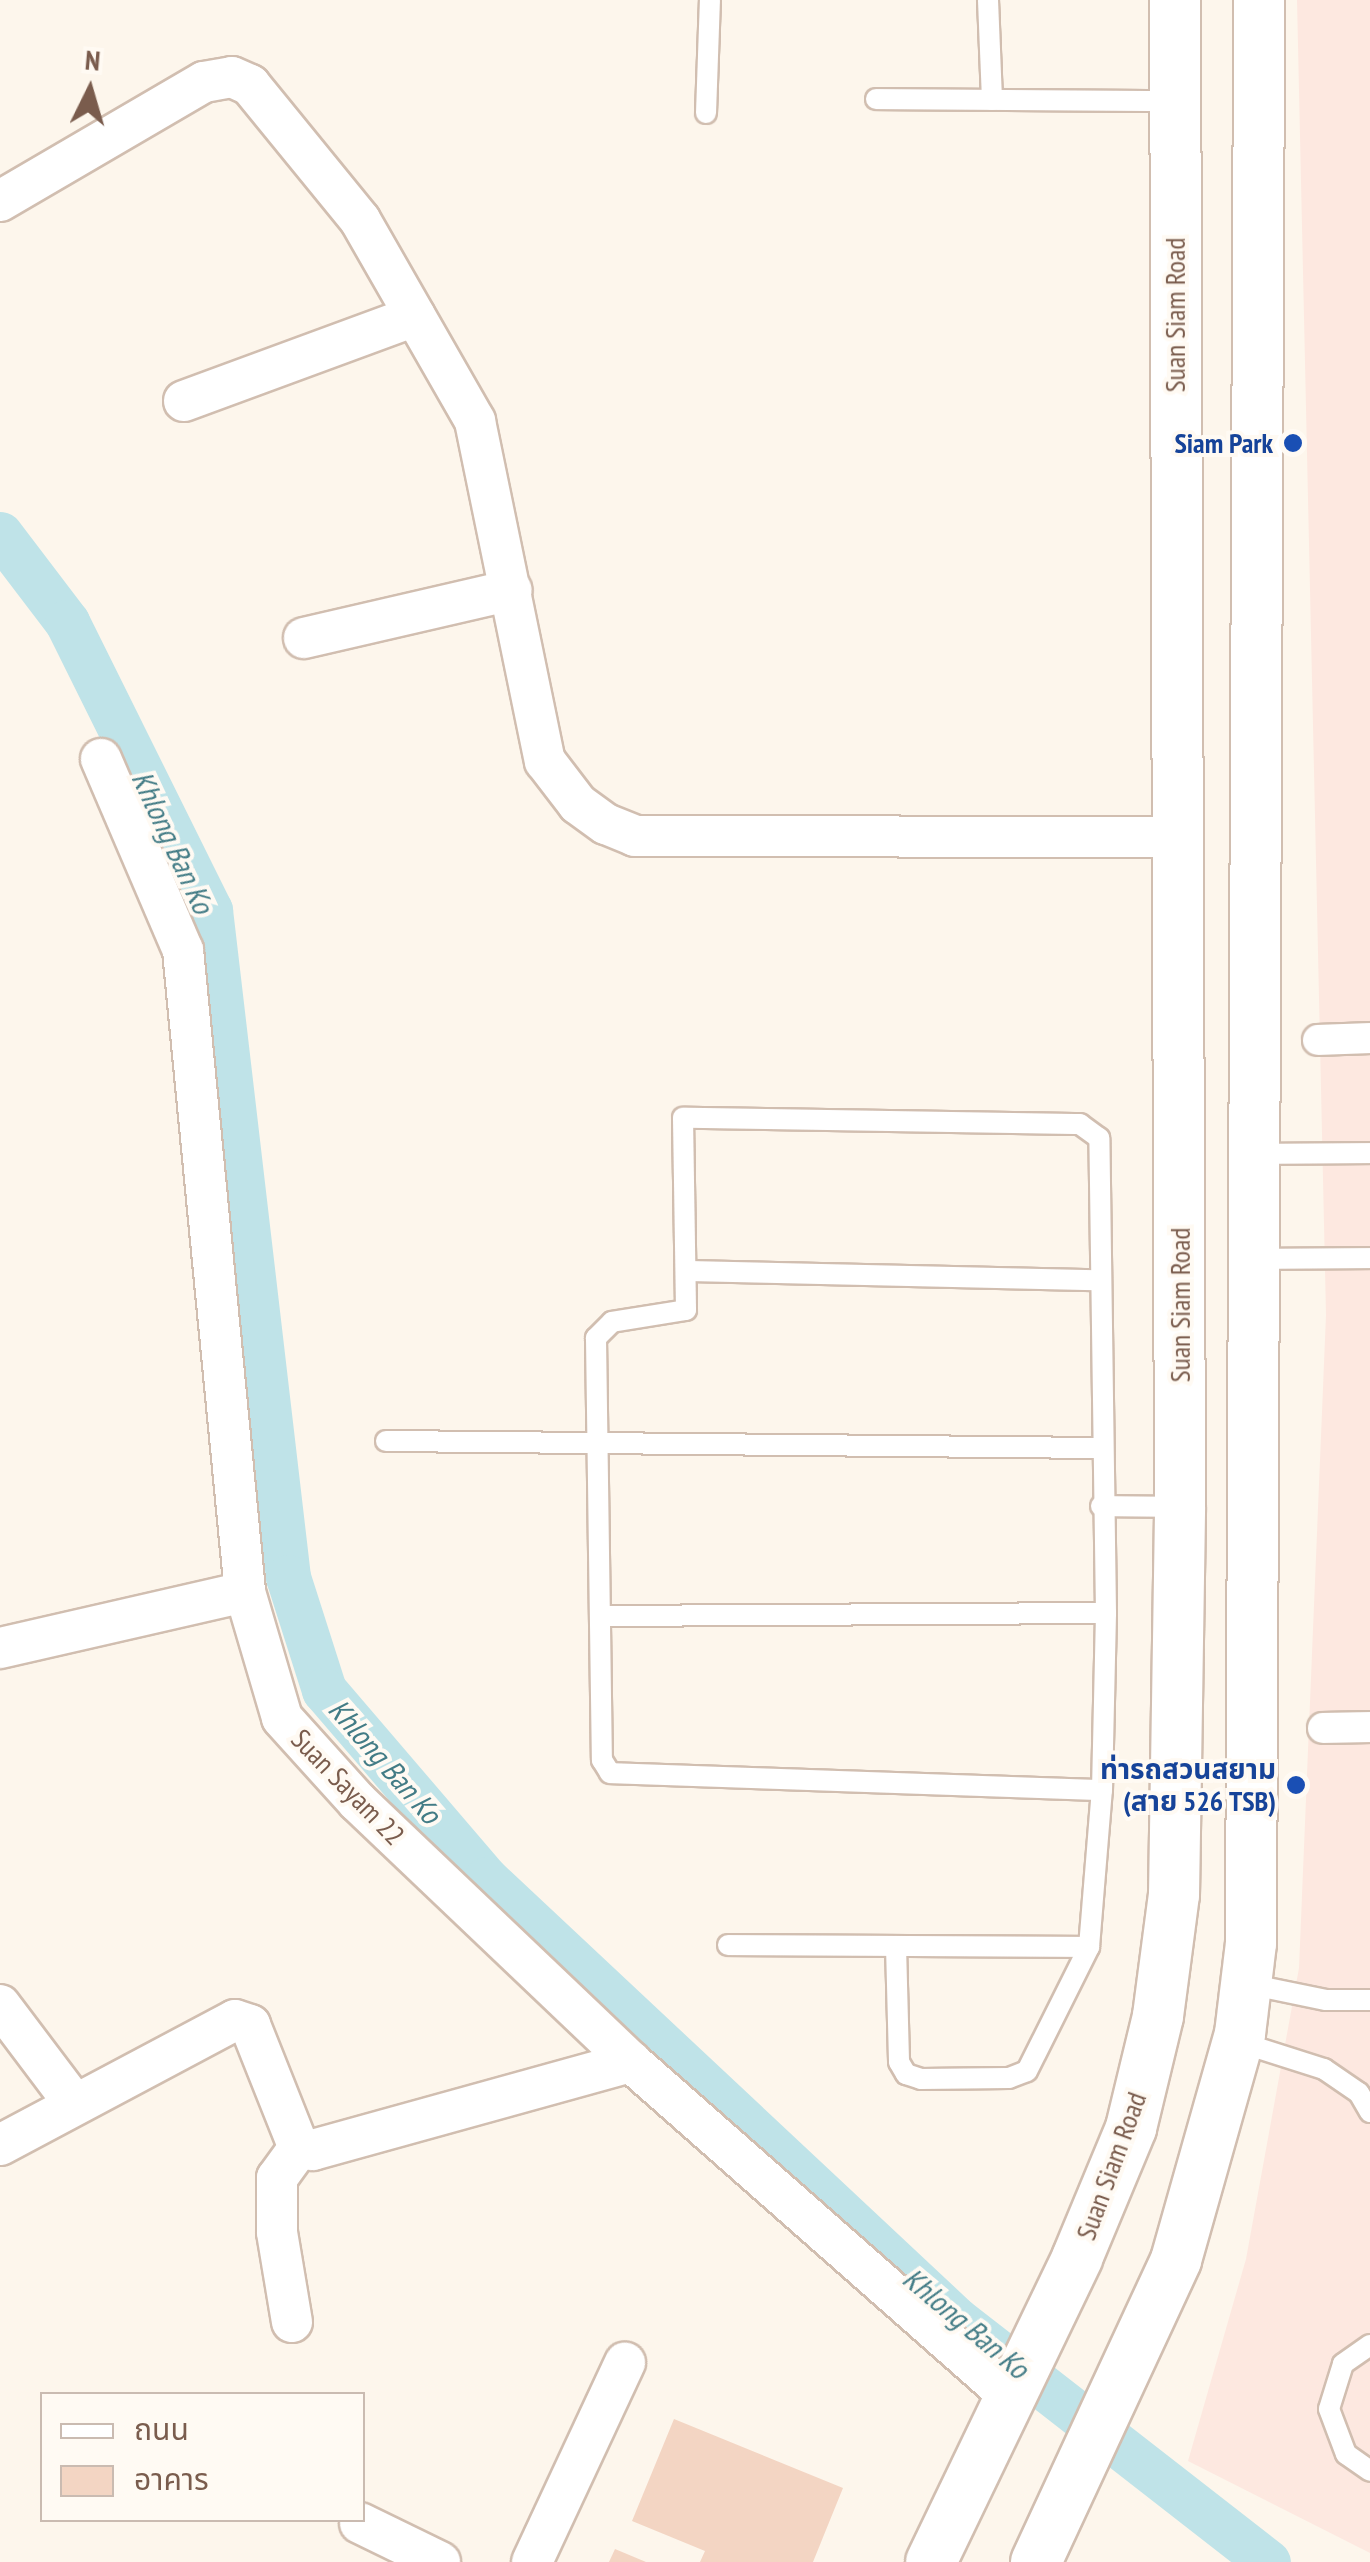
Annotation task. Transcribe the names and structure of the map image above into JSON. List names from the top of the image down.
{
  "streets": {
    "street": ["Suan Siam Road", "Suan Sayam 22"]
  },
  "crossings": [
    ["Suan Siam Road", "Suan Sayam 22"]
  ],
  "water": ["Khlong Ban Ko"],
  "places": ["Siam Park", "ท่ารถสวนสยาม (สาย 526 TSB)"],
  "legend": ["ถนน", "อาคาร"],
  "north": "top"
}
